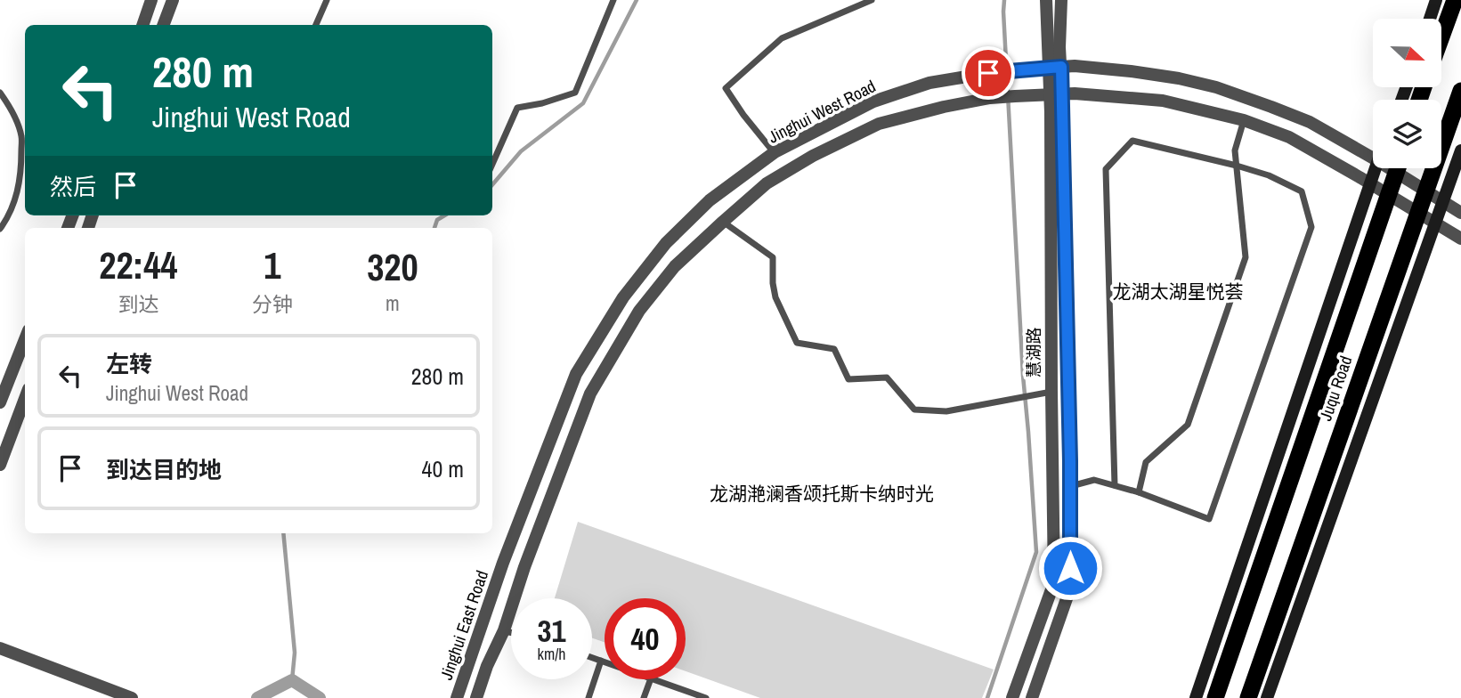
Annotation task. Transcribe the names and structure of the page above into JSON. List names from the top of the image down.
{
  "streets": {
    "highway": ["Juqu Road"],
    "street": ["Jinghui West Road", "慧湖路", "Jinghui East Road"]
  },
  "crossings": [
    ["Jinghui West Road", "慧湖路"],
    ["Jinghui West Road", "Juqu Road"],
    ["Jinghui West Road", "Jinghui East Road"]
  ],
  "districts": ["龙湖太湖星悦荟", "龙湖滟澜香颂托斯卡纳时光"],
  "north": "right",
  "page": {
    "turn": ["280 m", "Jinghui West Road"],
    "then": "然后",
    "eta": [
      "22:44",
      "到达",
      "1",
      "分钟",
      "320",
      "m"
    ],
    "list": [
      {
        "name": "左转",
        "note": "Jinghui West Road",
        "value": "280 m"
      },
      {
        "name": "到达目的地",
        "value": "40 m"
      }
    ],
    "speed": "31 km/h",
    "limit": "40"
  }
}
